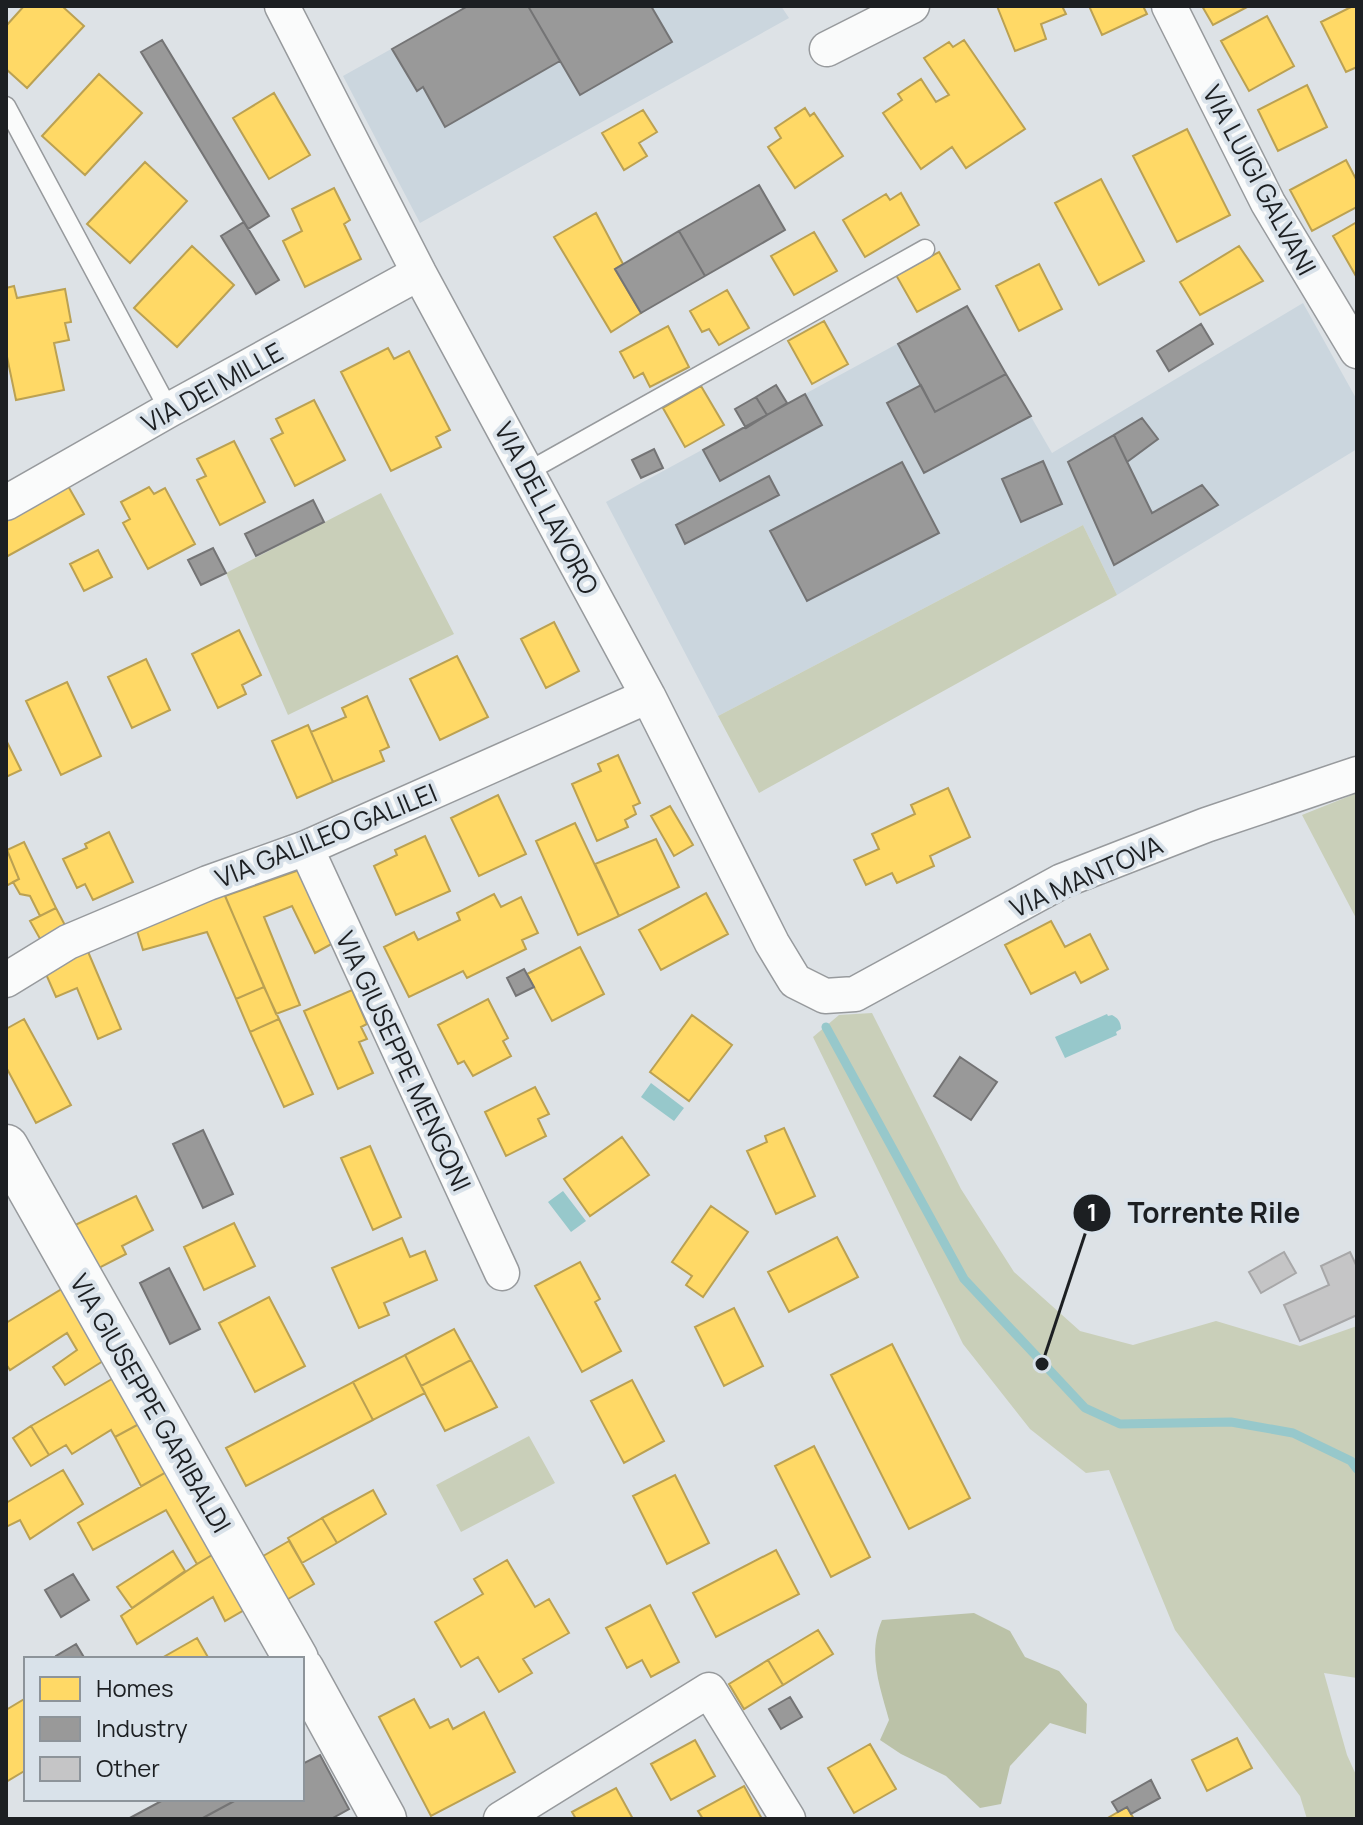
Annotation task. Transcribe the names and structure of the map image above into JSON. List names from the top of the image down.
{
  "streets": {
    "street": [
      "VIA LUIGI GALVANI",
      "VIA DEI MILLE",
      "VIA DEL LAVORO",
      "VIA GALILEO GALILEI",
      "VIA MANTOVA",
      "VIA GIUSEPPE MENGONI",
      "VIA GIUSEPPE GARIBALDI"
    ]
  },
  "crossings": [
    ["VIA DEI MILLE", "VIA DEL LAVORO"],
    ["VIA DEL LAVORO", "VIA GALILEO GALILEI"],
    ["VIA DEL LAVORO", "VIA MANTOVA"],
    ["VIA GALILEO GALILEI", "VIA GIUSEPPE MENGONI"]
  ],
  "places": ["Torrente Rile"],
  "legend": ["Homes", "Industry", "Other"]
}
